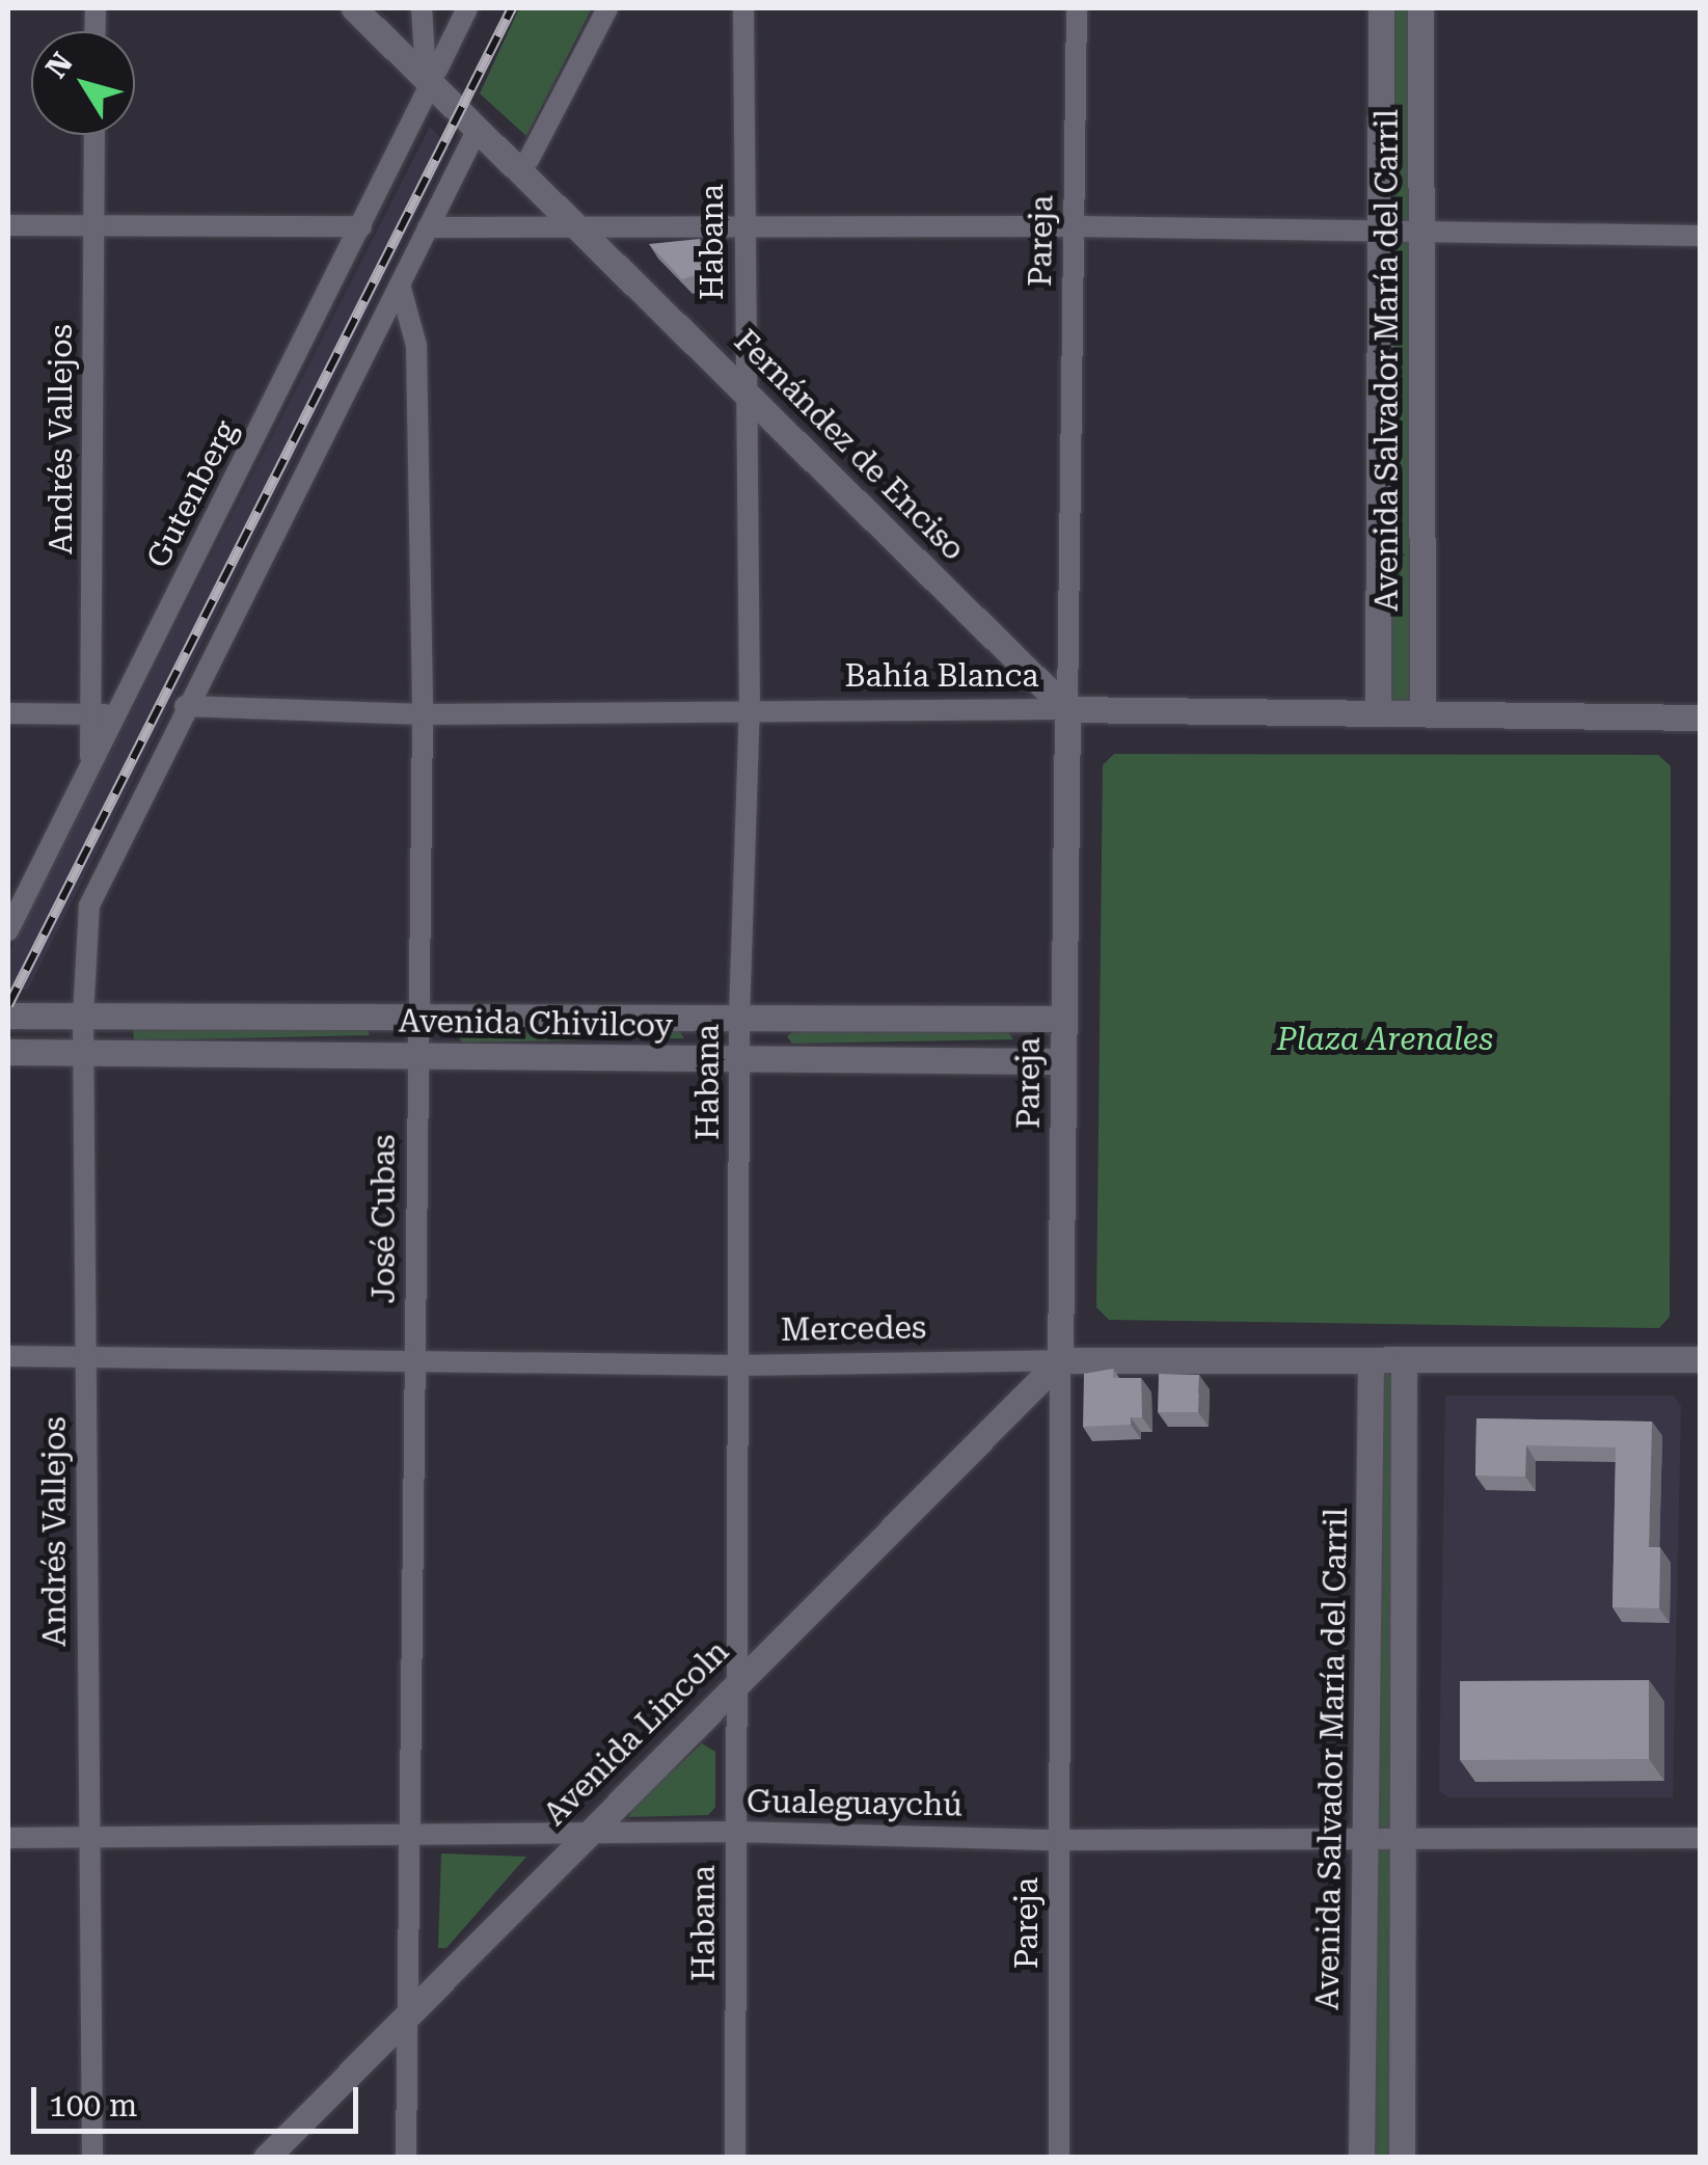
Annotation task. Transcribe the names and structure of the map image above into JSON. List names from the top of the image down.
{
  "streets": {
    "street": [
      "Pareja",
      "Habana",
      "Avenida Salvador María del Carril",
      "Andrés Vallejos",
      "Fernández de Enciso",
      "Gutenberg",
      "Bahía Blanca",
      "Avenida Chivilcoy",
      "José Cubas",
      "Mercedes",
      "Avenida Lincoln",
      "Gualeguaychú"
    ]
  },
  "crossings": [
    ["Pareja", "Fernández de Enciso"],
    ["Pareja", "Bahía Blanca"],
    ["Pareja", "Avenida Chivilcoy"],
    ["Pareja", "Mercedes"],
    ["Pareja", "Avenida Lincoln"],
    ["Pareja", "Gualeguaychú"],
    ["Habana", "Fernández de Enciso"],
    ["Habana", "Bahía Blanca"],
    ["Habana", "Avenida Chivilcoy"],
    ["Habana", "Mercedes"],
    ["Habana", "Avenida Lincoln"],
    ["Habana", "Gualeguaychú"],
    ["Avenida Salvador María del Carril", "Bahía Blanca"],
    ["Avenida Salvador María del Carril", "Mercedes"],
    ["Avenida Salvador María del Carril", "Gualeguaychú"],
    ["Andrés Vallejos", "Gutenberg"],
    ["Andrés Vallejos", "Bahía Blanca"],
    ["Andrés Vallejos", "Avenida Chivilcoy"],
    ["Andrés Vallejos", "Mercedes"],
    ["Andrés Vallejos", "Gualeguaychú"],
    ["Fernández de Enciso", "Gutenberg"],
    ["Fernández de Enciso", "Bahía Blanca"],
    ["Bahía Blanca", "José Cubas"],
    ["Avenida Chivilcoy", "José Cubas"],
    ["José Cubas", "Mercedes"],
    ["José Cubas", "Avenida Lincoln"],
    ["José Cubas", "Gualeguaychú"],
    ["Mercedes", "Avenida Lincoln"],
    ["Avenida Lincoln", "Gualeguaychú"]
  ],
  "parks": ["Plaza Arenales"],
  "scale_bar": "100 m",
  "north": "top left"
}
